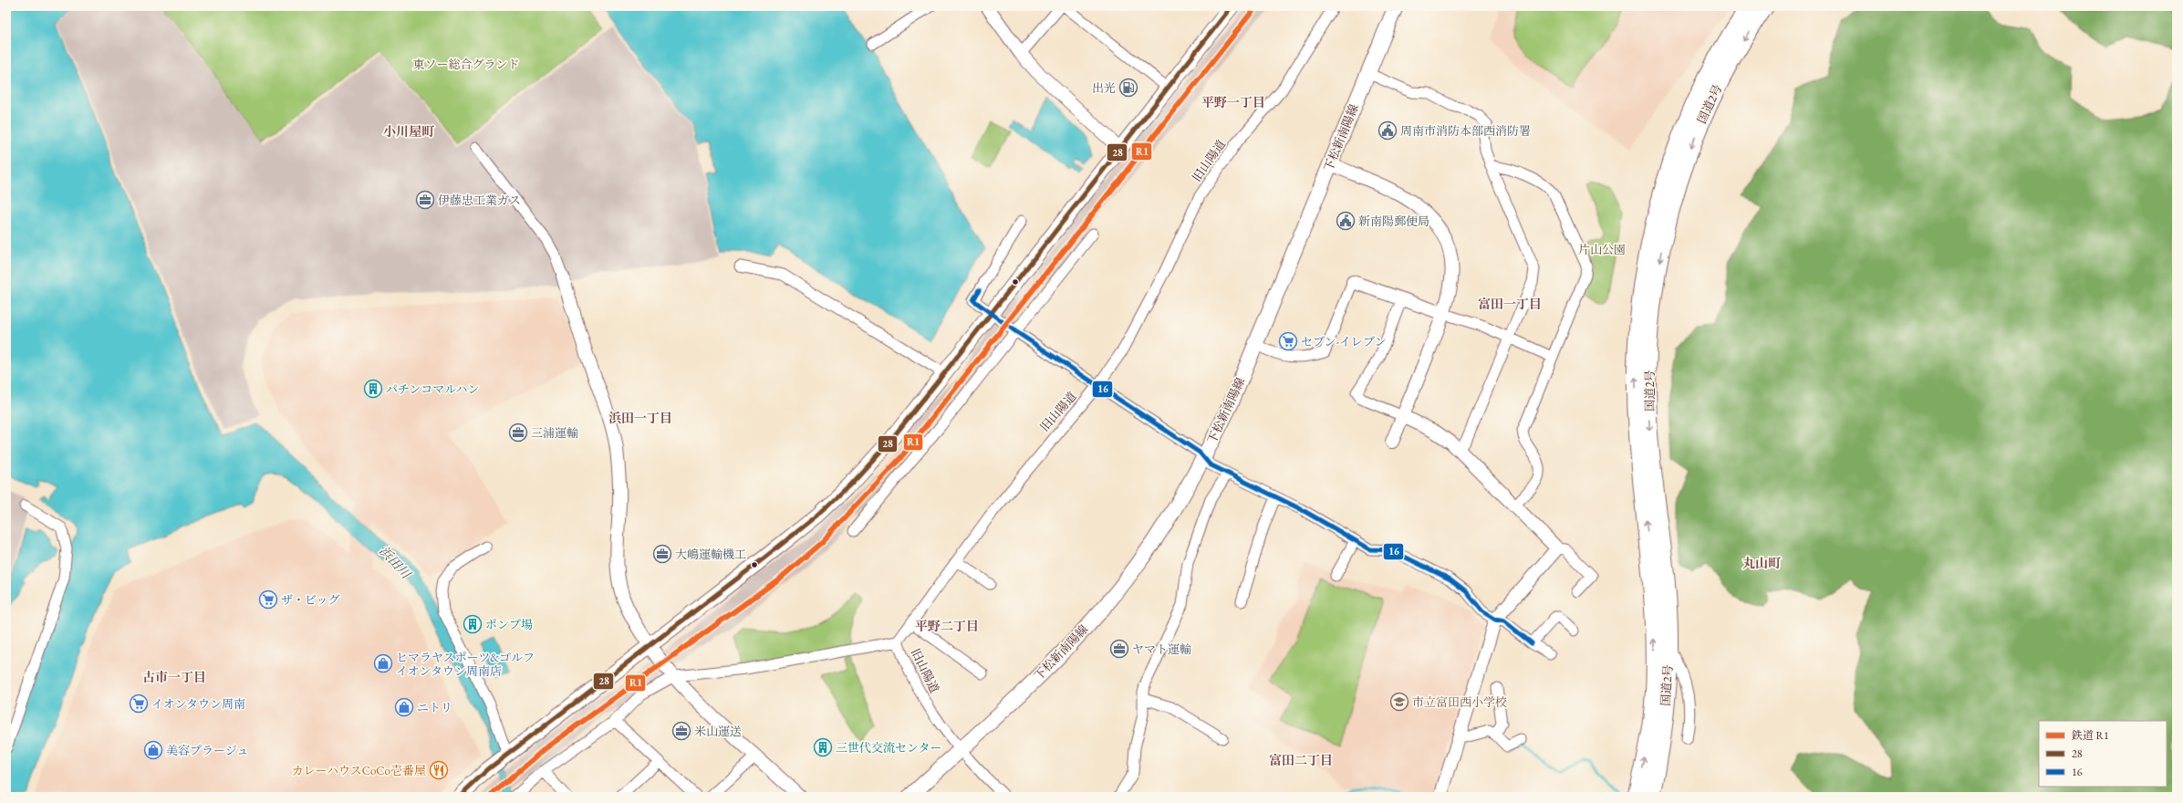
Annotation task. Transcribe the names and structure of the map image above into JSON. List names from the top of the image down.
{
  "streets": {
    "highway": ["国道2号"],
    "main road": ["下松新南陽線"],
    "street": ["旧山陽道"]
  },
  "crossings": [
    ["下松新南陽線", "旧山陽道"]
  ],
  "districts": [
    "平野一丁目",
    "小川屋町",
    "富田一丁目",
    "浜田一丁目",
    "丸山町",
    "平野二丁目",
    "古市一丁目",
    "富田二丁目"
  ],
  "water": ["浜田川"],
  "parks": ["東ソー総合グランド", "片山公園"],
  "places": {
    "fuel station": ["出光"],
    "public building": ["周南市消防本部西消防署", "新南陽郵便局"],
    "office": [
      "伊藤忠工業ガス",
      "三浦運輸",
      "大嶋運輸機工",
      "ヤマト運輸",
      "米山運送"
    ],
    "supermarket": ["セブン-イレブン", "ザ・ビッグ", "イオンタウン周南"],
    "building": ["パチンコマルハン", "ポンプ場", "三世代交流センター"],
    "shop": ["ヒマラヤスポーツ&ゴルフ イオンタウン周南店", "ニトリ", "美容プラージュ"],
    "school or university": ["市立富田西小学校"],
    "restaurant": ["カレーハウスCoCo壱番屋"]
  },
  "lines": ["rail line R1", "transit line 28", "transit line 16"],
  "legend": ["鉄道 R1", "28", "16"]
}
